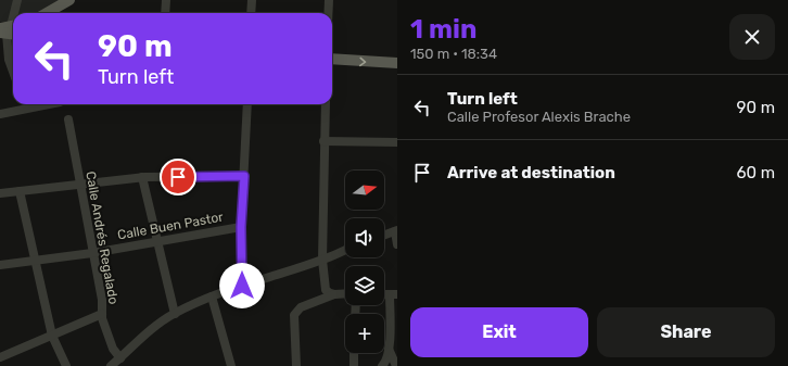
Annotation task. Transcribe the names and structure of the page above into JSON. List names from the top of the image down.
{
  "streets": {
    "street": ["Calle Buen Pastor", "Calle Andrés Regalado"]
  },
  "crossings": [
    ["Calle Buen Pastor", "Calle Andrés Regalado"]
  ],
  "north": "right",
  "page": {
    "heading": ["1 min", "150 m · 18:34"],
    "turn": ["90 m", "Turn left"],
    "list": [
      {
        "name": "Turn left",
        "note": "Calle Profesor Alexis Brache",
        "value": "90 m"
      },
      {
        "name": "Arrive at destination",
        "value": "60 m"
      }
    ],
    "map_buttons": "+",
    "buttons": ["Exit", "Share"]
  }
}
